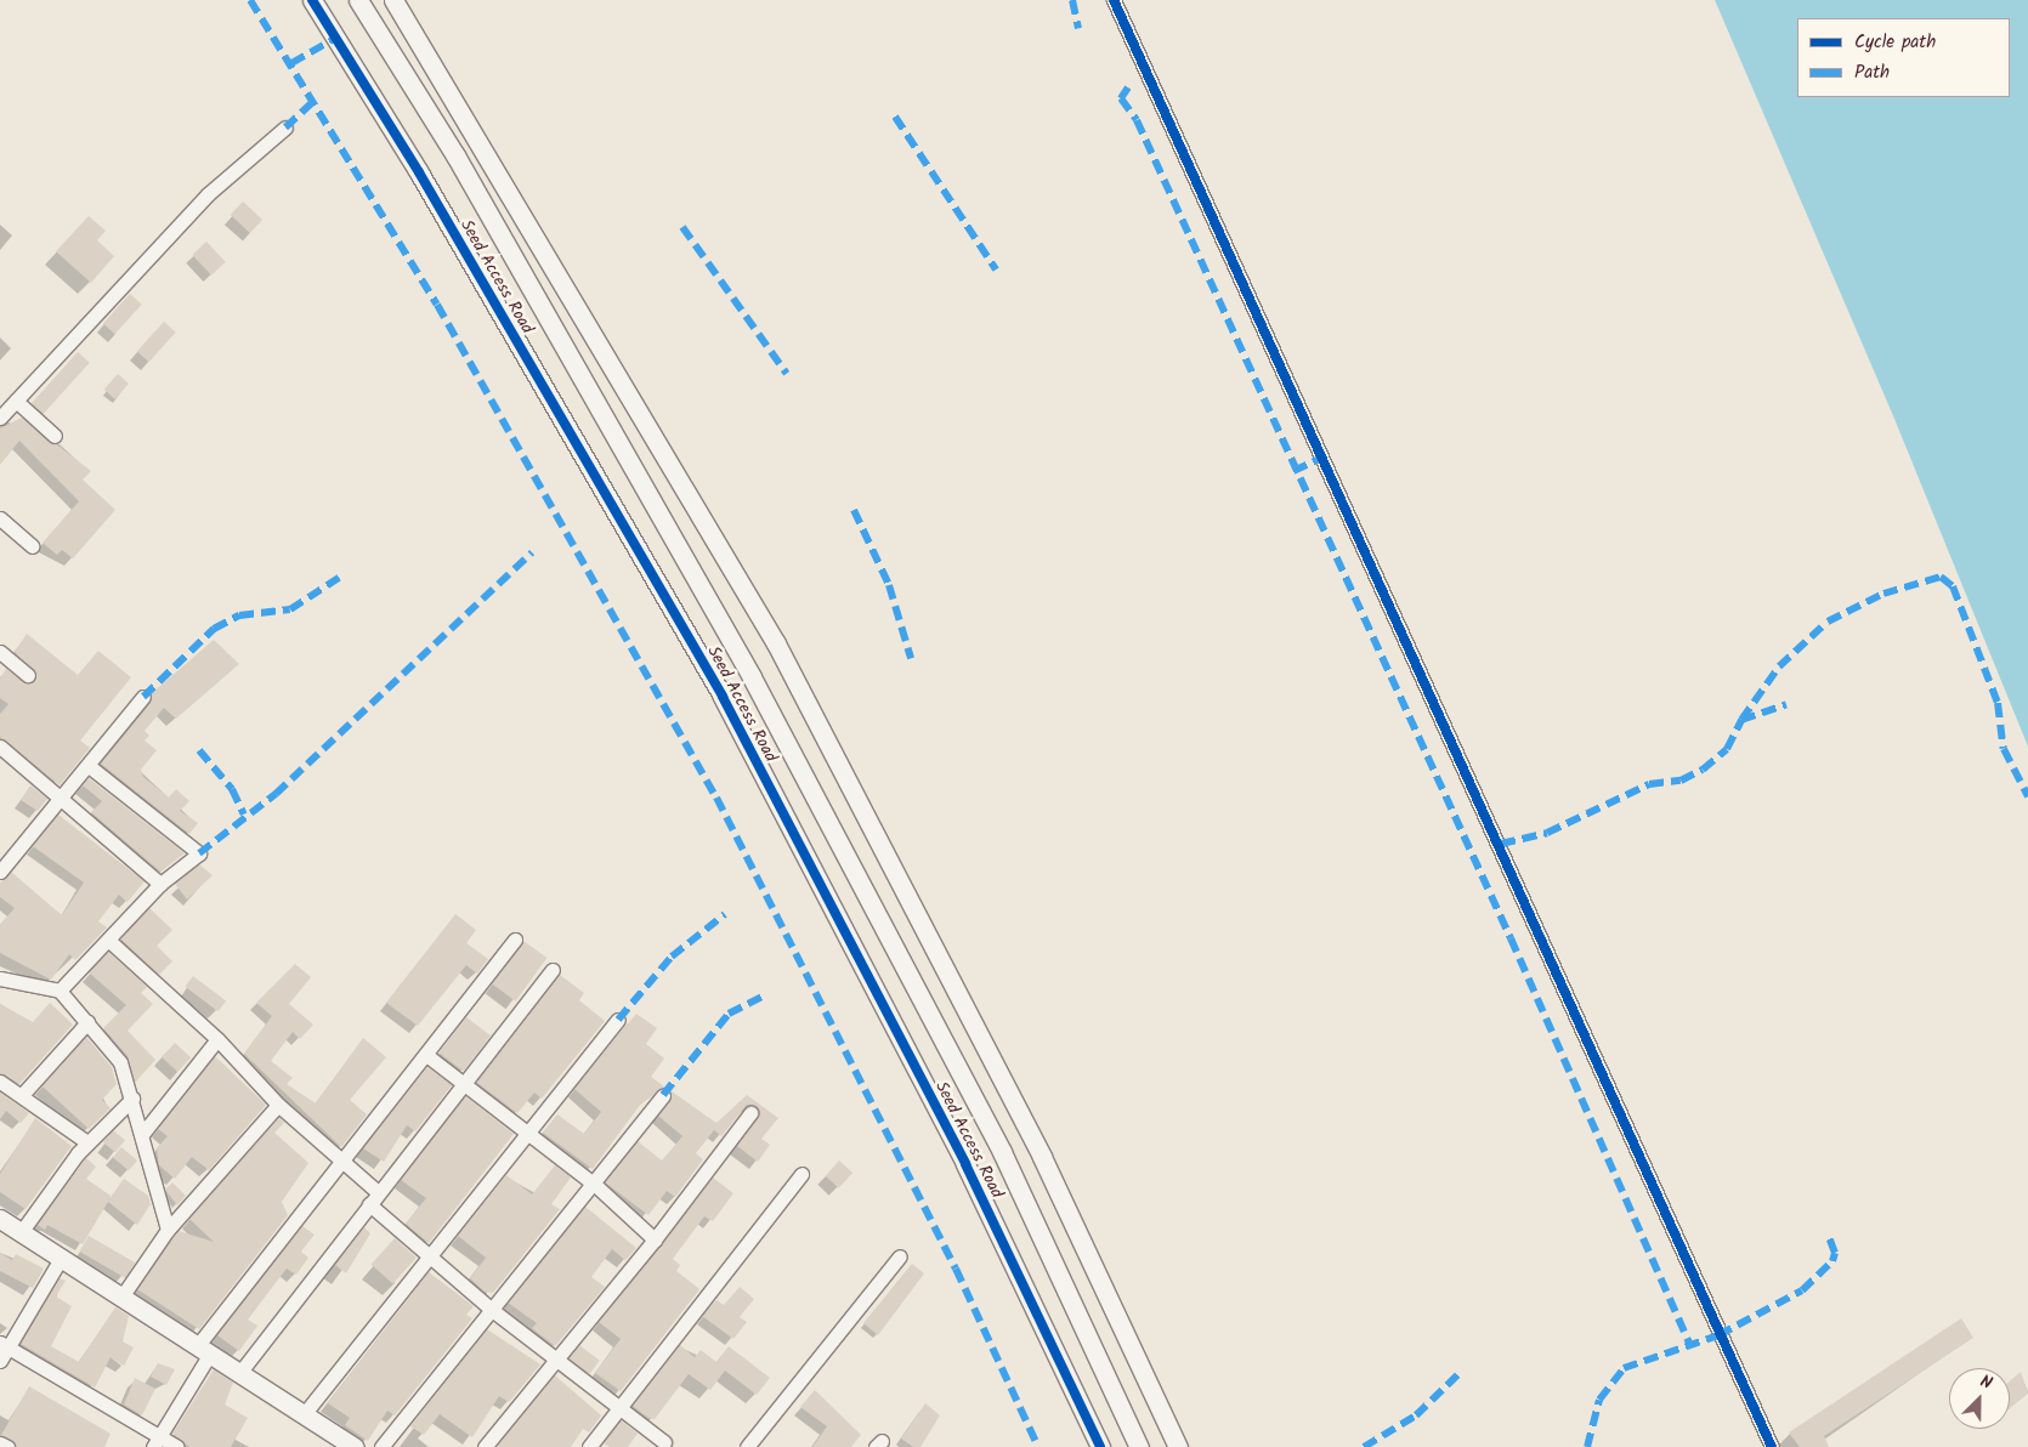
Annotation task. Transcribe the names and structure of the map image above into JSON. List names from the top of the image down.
{
  "streets": {
    "street": ["Seed Access Road"]
  },
  "legend": ["Cycle path", "Path"],
  "north": "top right"
}
